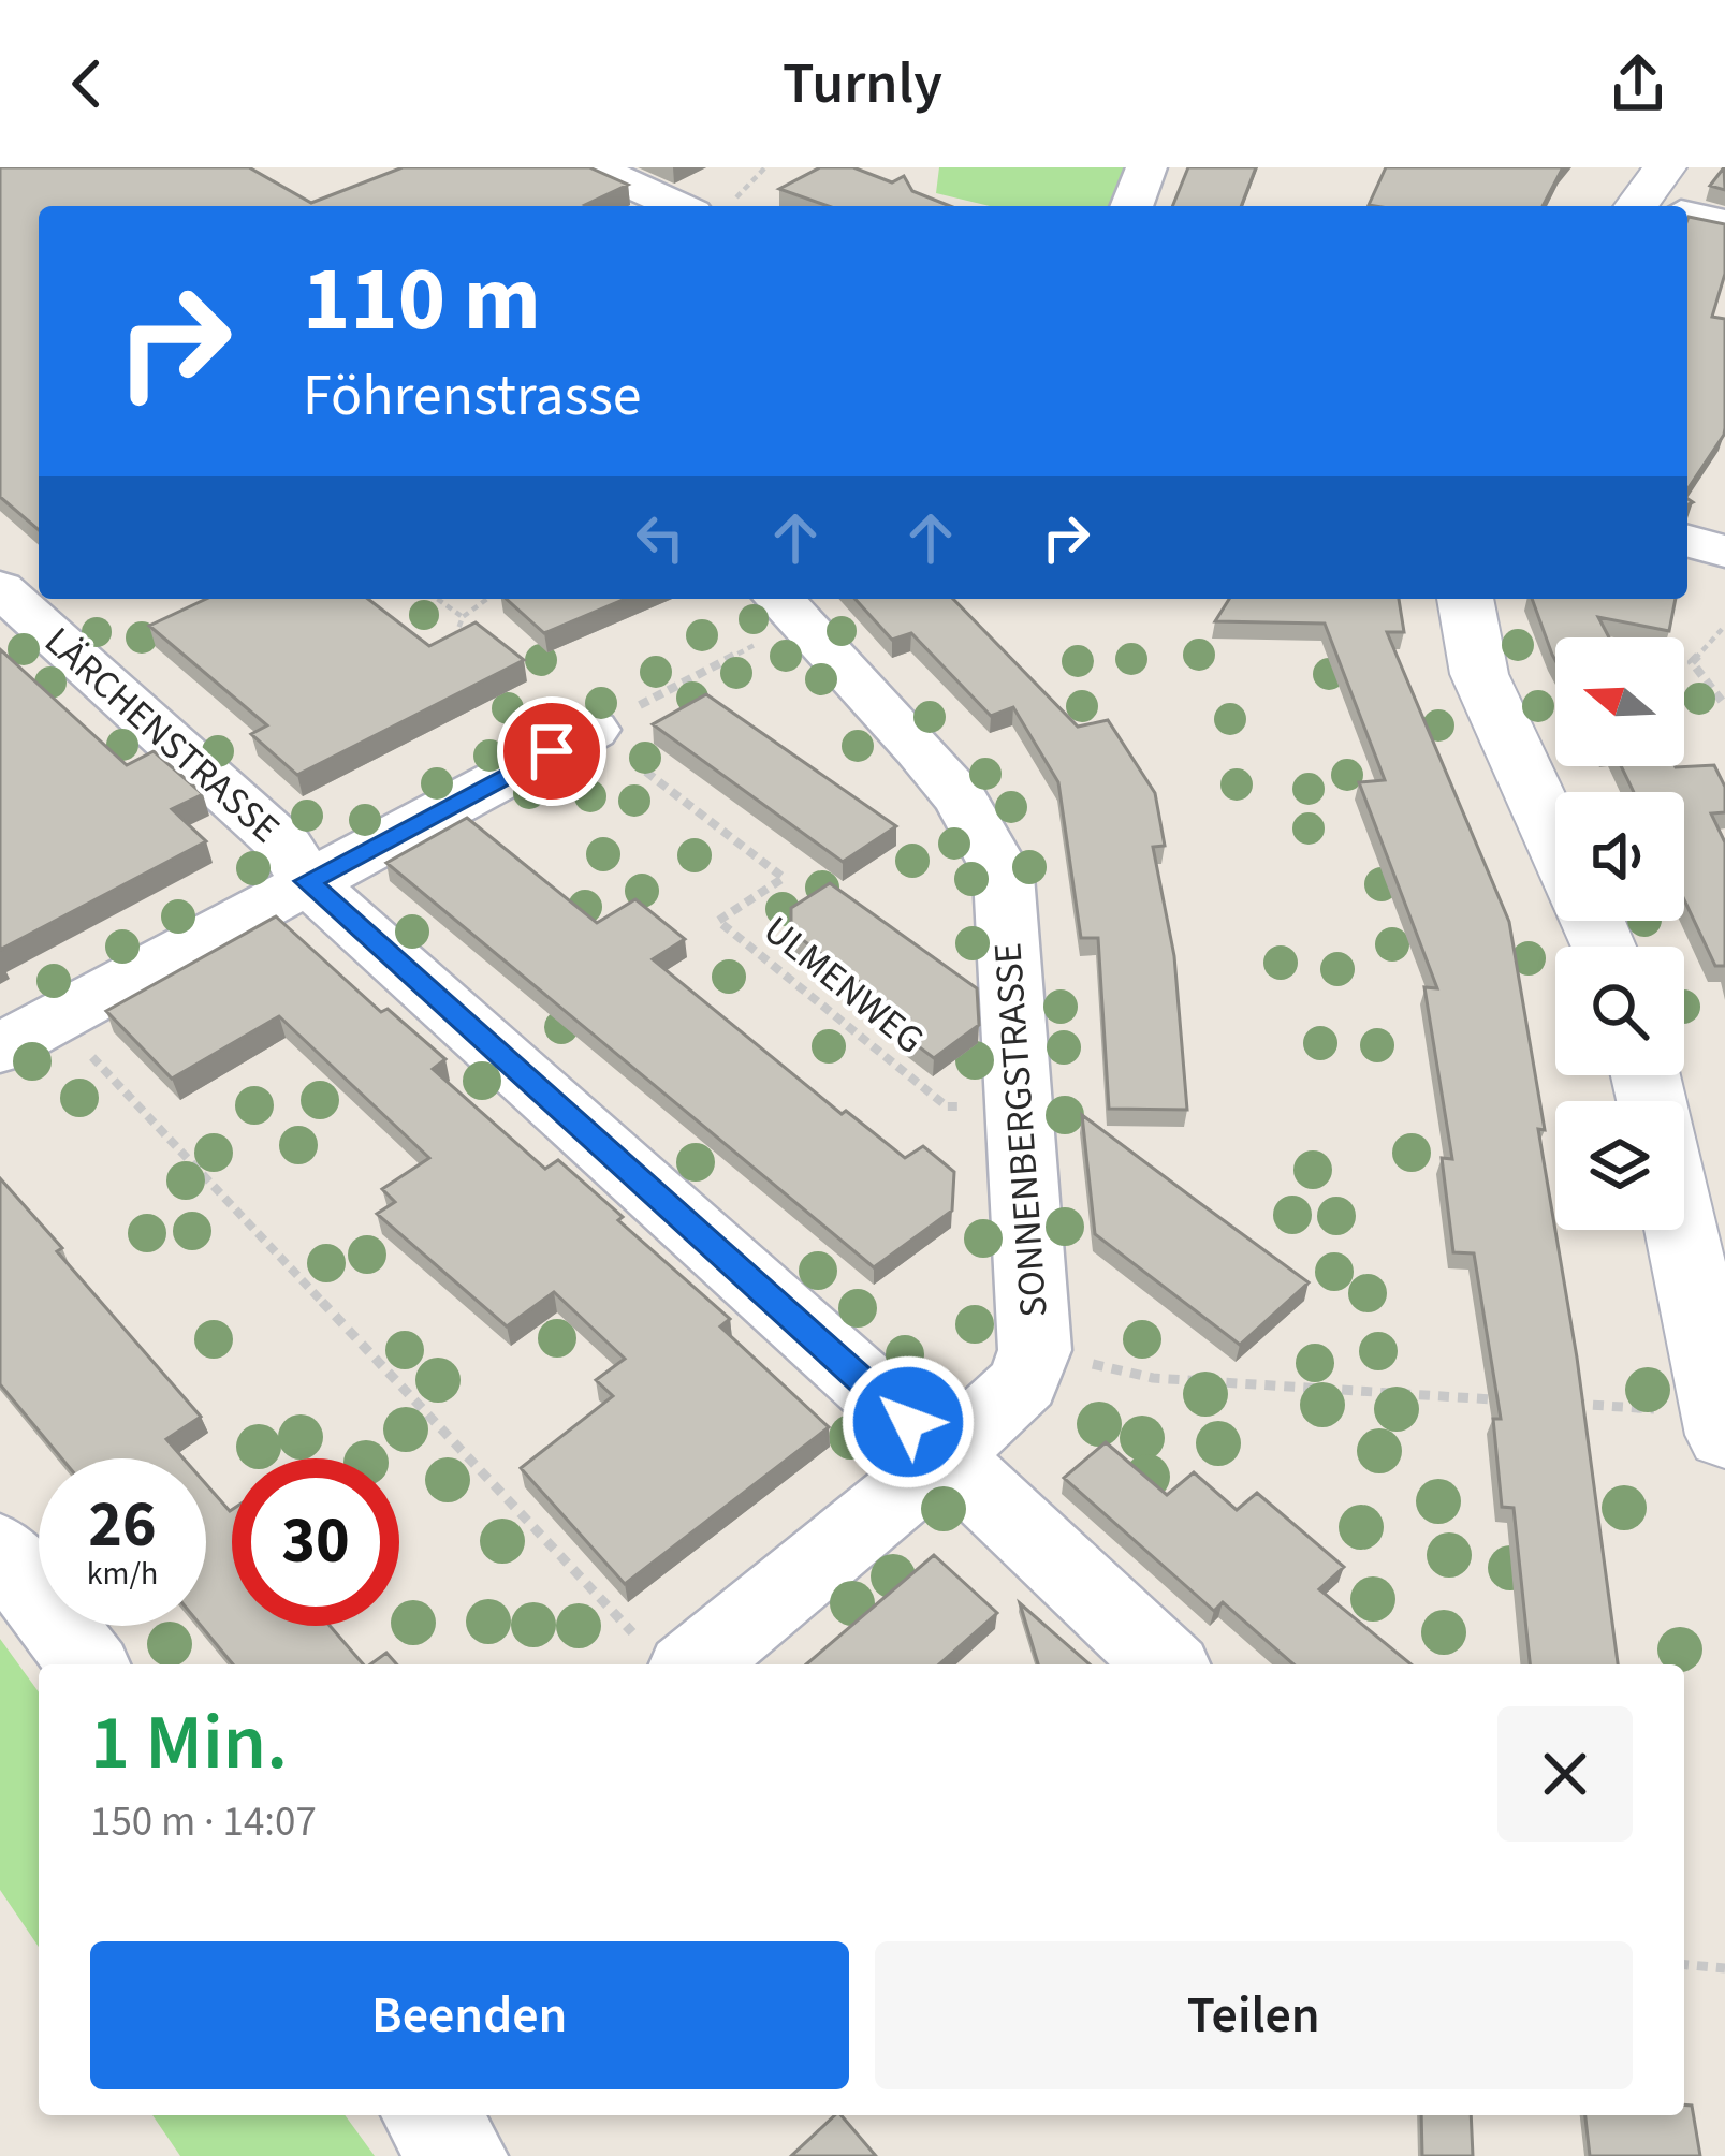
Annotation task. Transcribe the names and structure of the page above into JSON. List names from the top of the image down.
{
  "streets": {
    "street": ["LÄRCHENSTRASSE", "SONNENBERGSTRASSE"],
    "path": ["ULMENWEG"]
  },
  "crossings": [
    ["LÄRCHENSTRASSE", "SONNENBERGSTRASSE"],
    ["ULMENWEG", "SONNENBERGSTRASSE"]
  ],
  "north": "left",
  "page": {
    "header": "Turnly",
    "turn": ["110 m", "Föhrenstrasse"],
    "speed": "26 km/h",
    "limit": "30",
    "heading": ["1 Min.", "150 m · 14:07"],
    "buttons": ["Beenden", "Teilen"]
  }
}
